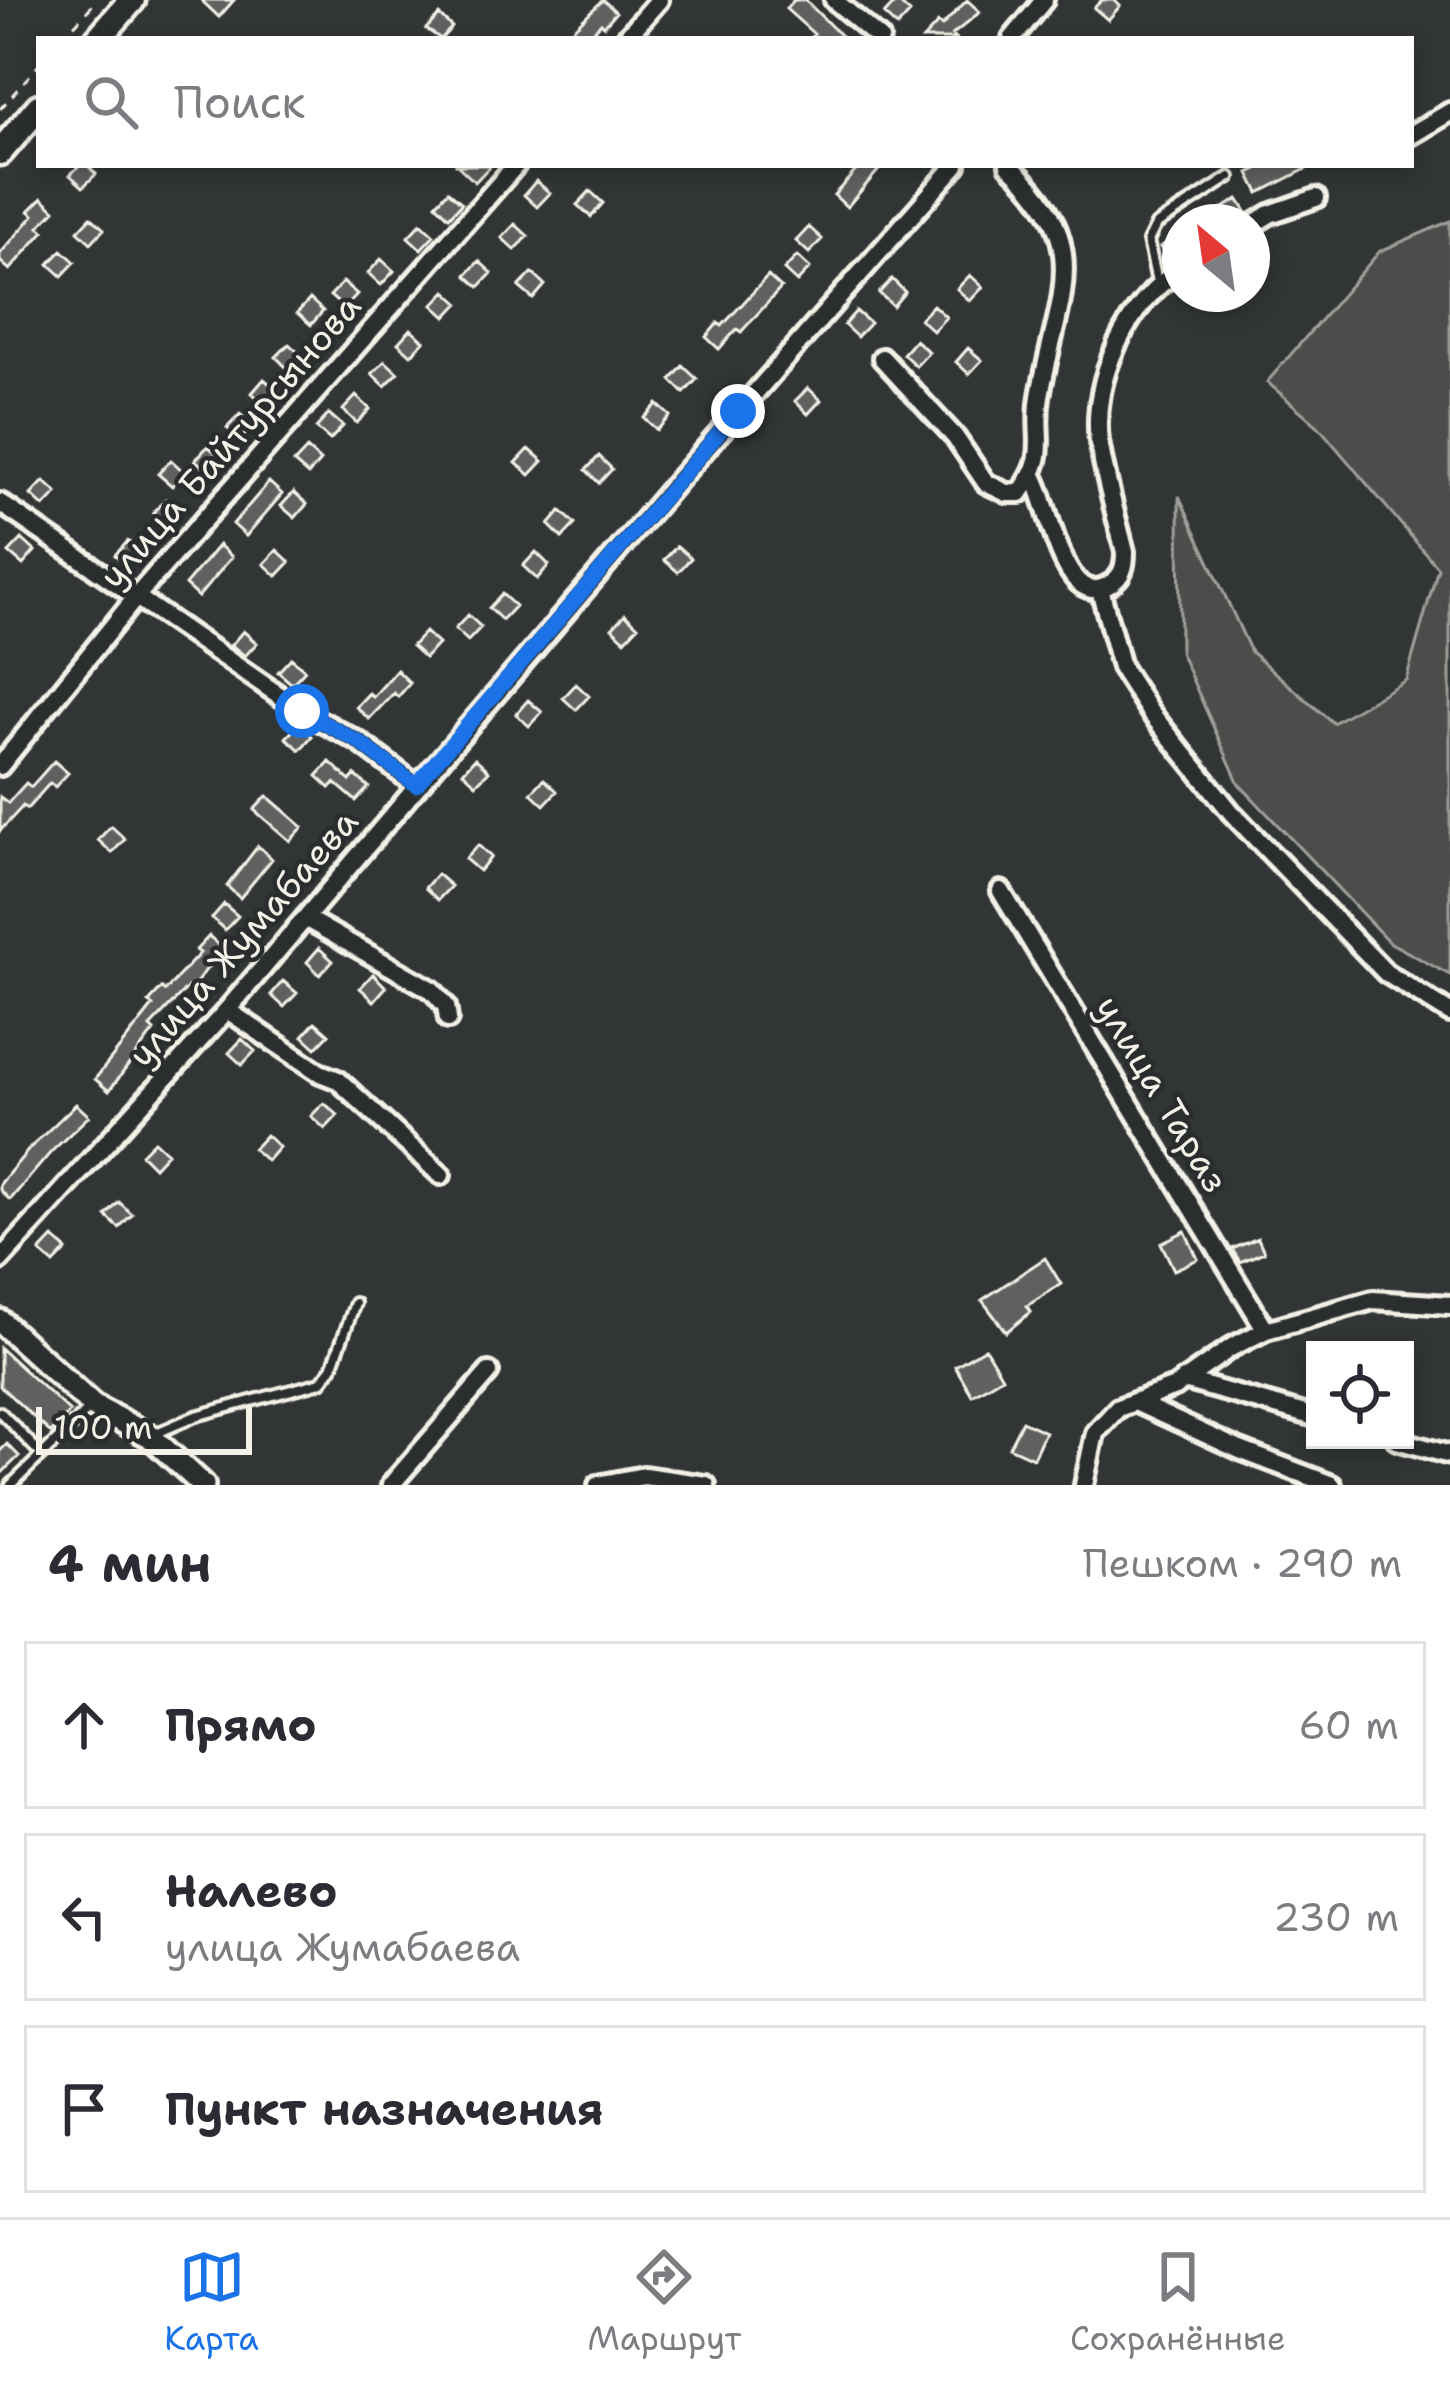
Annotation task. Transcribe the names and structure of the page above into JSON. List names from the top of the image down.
{
  "streets": {
    "street": ["улица Байтурсынова", "улица Жумабаева", "улица Тараз"]
  },
  "scale_bar": "100 m",
  "north": "top left",
  "page": {
    "search": "Поиск",
    "scale": "100 m",
    "heading": ["4 мин", "Пешком · 290 m"],
    "list": [
      ["Прямо", "60 m"],
      ["Налево", "улица Жумабаева", "230 m"],
      "Пункт назначения"
    ],
    "nav": ["Карта", "Маршрут", "Сохранённые"]
  }
}
